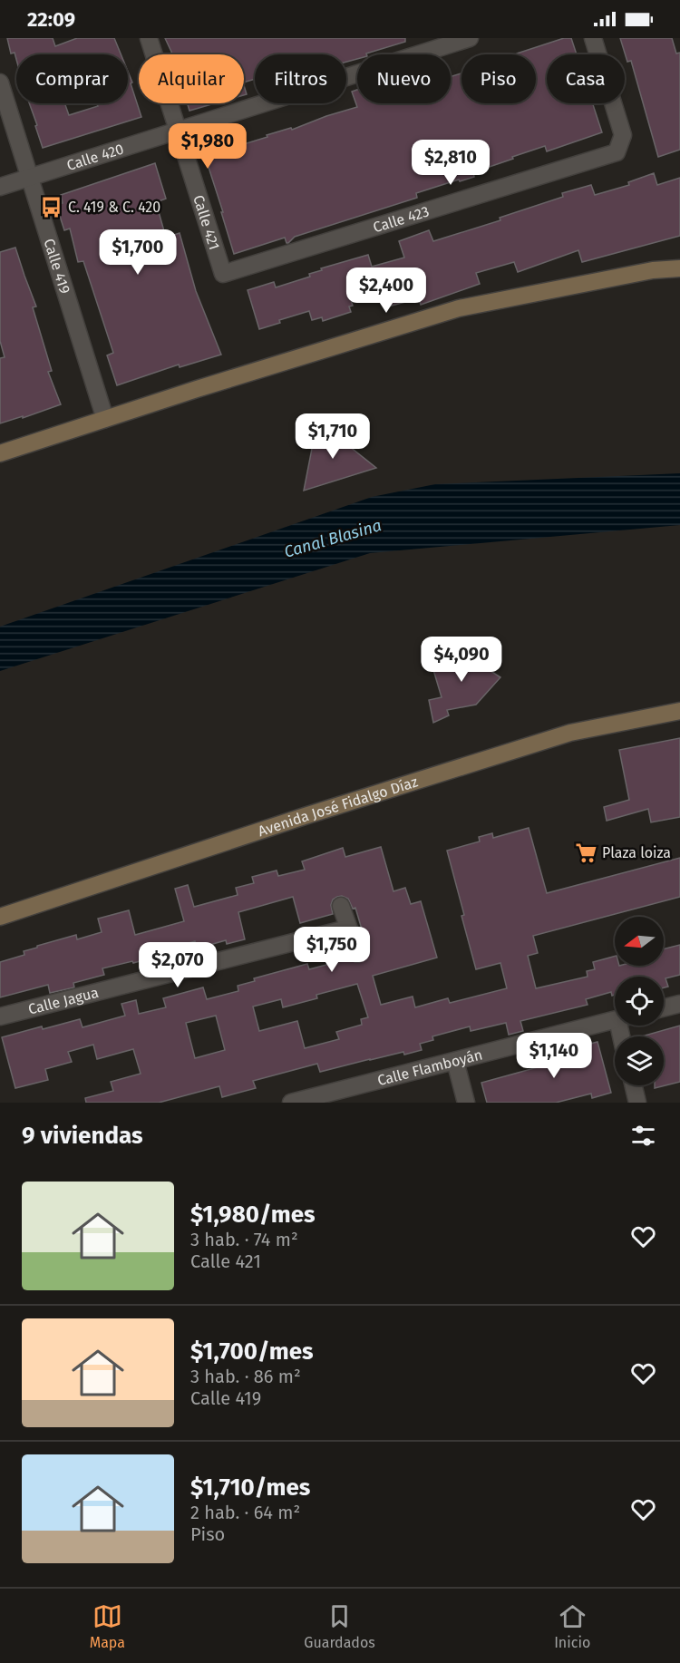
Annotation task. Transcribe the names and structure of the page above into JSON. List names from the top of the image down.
{
  "streets": {
    "street": [
      "Calle 420",
      "Calle 423",
      "Calle 421",
      "Calle 419",
      "Avenida José Fidalgo Díaz",
      "Calle Jagua",
      "Calle Flamboyán"
    ]
  },
  "crossings": [
    ["Calle 420", "Calle 421"],
    ["Calle 420", "Calle 419"],
    ["Calle 423", "Calle 421"]
  ],
  "water": ["Canal Blasina"],
  "places": {
    "bus stop": ["C. 419 & C. 420"],
    "supermarket": ["Plaza loiza"]
  },
  "north": "left",
  "page": {
    "status": "22:09",
    "chip": [
      "Comprar",
      "Alquilar",
      "Filtros",
      "Nuevo",
      "Piso",
      "Casa"
    ],
    "price": [
      "$1,980",
      "$2,810",
      "$1,700",
      "$2,400",
      "$1,710",
      "$4,090",
      "$1,750",
      "$2,070",
      "$1,140"
    ],
    "heading": "9 viviendas",
    "list": [
      {
        "name": "$1,980/mes",
        "note": "3 hab. · 74 m² · Calle 421"
      },
      {
        "name": "$1,700/mes",
        "note": "3 hab. · 86 m² · Calle 419"
      },
      {
        "name": "$1,710/mes",
        "note": "2 hab. · 64 m² · Piso"
      }
    ],
    "tabs": ["Mapa", "Guardados", "Inicio"]
  }
}
